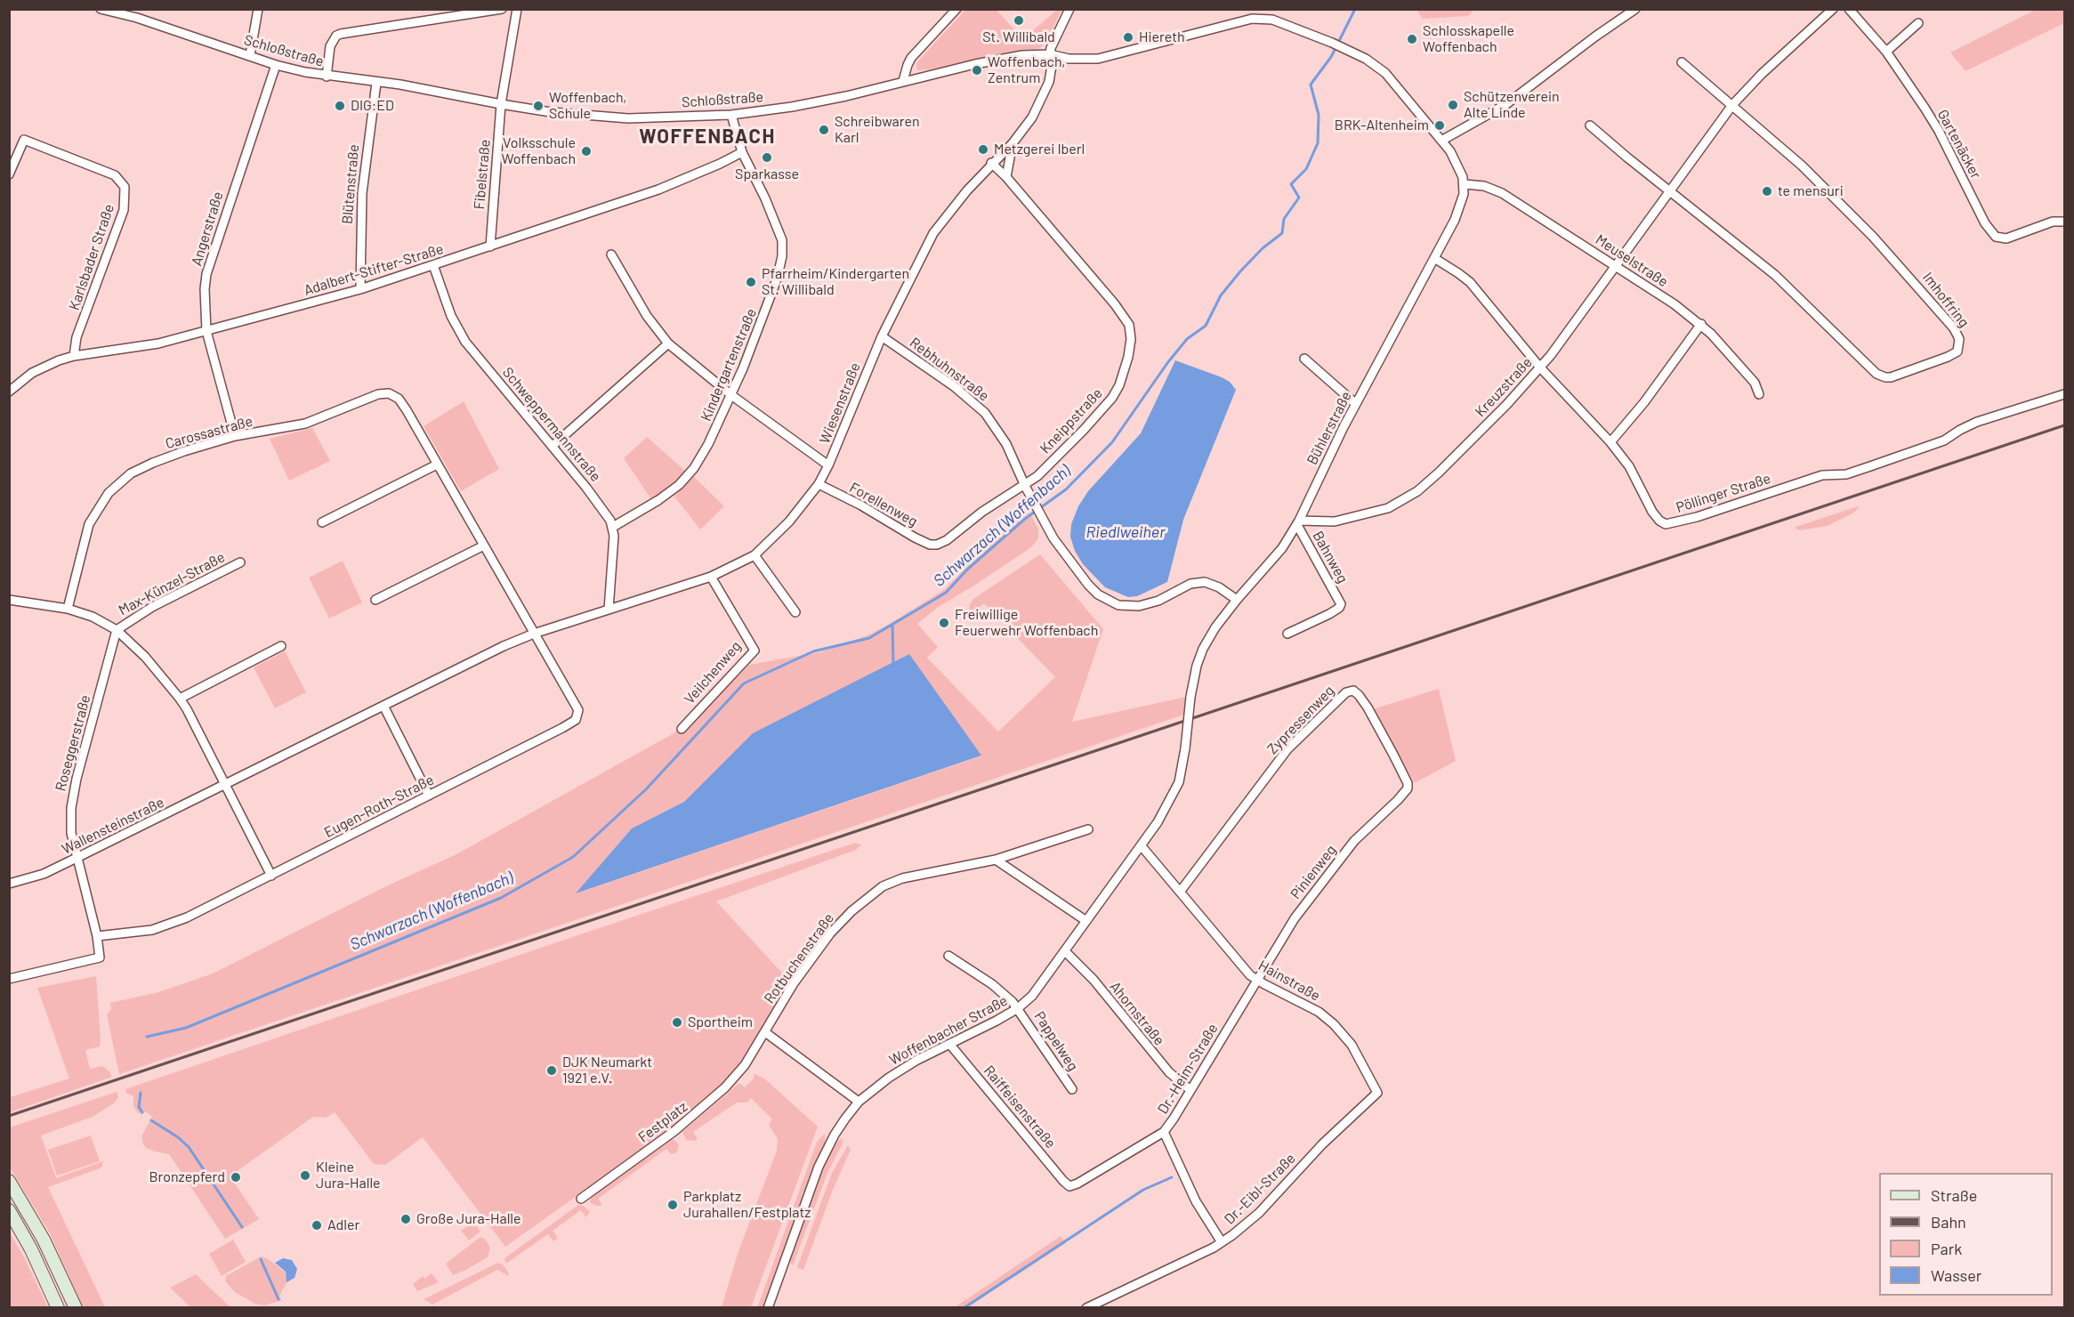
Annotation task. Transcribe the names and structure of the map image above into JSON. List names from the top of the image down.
{
  "streets": {
    "street": [
      "Schloßstraße",
      "Gartenäcker",
      "Fibelstraße",
      "Blütenstraße",
      "Angerstraße",
      "Karlsbader Straße",
      "Meuselstraße",
      "Adalbert-Stifter-Straße",
      "Imhoffring",
      "Kindergartenstraße",
      "Rebhuhnstraße",
      "Kreuzstraße",
      "Wiesenstraße",
      "Kneippstraße",
      "Schweppermannstraße",
      "Bühlerstraße",
      "Carossastraße",
      "Pöllinger Straße",
      "Forellenweg",
      "Bahnweg",
      "Max-Künzel-Straße",
      "Veilchenweg",
      "Zypressenweg",
      "Roseggerstraße",
      "Eugen-Roth-Straße",
      "Wallensteinstraße",
      "Pinienweg",
      "Rotbuchenstraße",
      "Hainstraße",
      "Ahornstraße",
      "Woffenbacher Straße",
      "Pappelweg",
      "Dr.-Heim-Straße",
      "Raiffeisenstraße",
      "Festplatz",
      "Dr.-Eibl-Straße"
    ]
  },
  "crossings": [
    ["Schloßstraße", "Fibelstraße"],
    ["Schloßstraße", "Blütenstraße"],
    ["Schloßstraße", "Angerstraße"],
    ["Schloßstraße", "Kindergartenstraße"],
    ["Schloßstraße", "Wiesenstraße"],
    ["Fibelstraße", "Adalbert-Stifter-Straße"],
    ["Blütenstraße", "Adalbert-Stifter-Straße"],
    ["Angerstraße", "Adalbert-Stifter-Straße"],
    ["Angerstraße", "Carossastraße"],
    ["Karlsbader Straße", "Adalbert-Stifter-Straße"],
    ["Meuselstraße", "Kreuzstraße"],
    ["Meuselstraße", "Bühlerstraße"],
    ["Adalbert-Stifter-Straße", "Kindergartenstraße"],
    ["Adalbert-Stifter-Straße", "Schweppermannstraße"],
    ["Imhoffring", "Kreuzstraße"],
    ["Kindergartenstraße", "Schweppermannstraße"],
    ["Rebhuhnstraße", "Wiesenstraße"],
    ["Rebhuhnstraße", "Kneippstraße"],
    ["Rebhuhnstraße", "Bühlerstraße"],
    ["Kreuzstraße", "Bühlerstraße"],
    ["Kreuzstraße", "Pöllinger Straße"],
    ["Kreuzstraße", "Bahnweg"],
    ["Wiesenstraße", "Kneippstraße"],
    ["Wiesenstraße", "Carossastraße"],
    ["Wiesenstraße", "Forellenweg"],
    ["Wiesenstraße", "Veilchenweg"],
    ["Wiesenstraße", "Eugen-Roth-Straße"],
    ["Wiesenstraße", "Wallensteinstraße"],
    ["Kneippstraße", "Forellenweg"],
    ["Bühlerstraße", "Pöllinger Straße"],
    ["Bühlerstraße", "Bahnweg"],
    ["Bühlerstraße", "Hainstraße"],
    ["Bühlerstraße", "Woffenbacher Straße"],
    ["Carossastraße", "Max-Künzel-Straße"],
    ["Carossastraße", "Eugen-Roth-Straße"],
    ["Carossastraße", "Wallensteinstraße"],
    ["Max-Künzel-Straße", "Roseggerstraße"],
    ["Max-Künzel-Straße", "Wallensteinstraße"],
    ["Zypressenweg", "Pinienweg"],
    ["Zypressenweg", "Hainstraße"],
    ["Roseggerstraße", "Eugen-Roth-Straße"],
    ["Roseggerstraße", "Wallensteinstraße"],
    ["Eugen-Roth-Straße", "Wallensteinstraße"],
    ["Pinienweg", "Hainstraße"],
    ["Pinienweg", "Dr.-Heim-Straße"],
    ["Rotbuchenstraße", "Festplatz"],
    ["Hainstraße", "Woffenbacher Straße"],
    ["Hainstraße", "Dr.-Heim-Straße"],
    ["Hainstraße", "Dr.-Eibl-Straße"],
    ["Ahornstraße", "Woffenbacher Straße"],
    ["Ahornstraße", "Dr.-Heim-Straße"],
    ["Woffenbacher Straße", "Pappelweg"],
    ["Woffenbacher Straße", "Raiffeisenstraße"],
    ["Dr.-Heim-Straße", "Raiffeisenstraße"]
  ],
  "districts": ["WOFFENBACH"],
  "water": ["Schwarzach (Woffenbach)", "Riedlweiher"],
  "places": [
    "St. Willibald",
    "Hiereth",
    "Schlosskapelle Woffenbach",
    "Woffenbach, Zentrum",
    "Schützenverein Alte Linde",
    "DIG:ED",
    "Woffenbach, Schule",
    "BRK-Altenheim",
    "Schreibwaren Karl",
    "Metzgerei Iberl",
    "Volksschule Woffenbach",
    "Sparkasse",
    "te mensuri",
    "Pfarrheim/Kindergarten St. Willibald",
    "Freiwillige Feuerwehr Woffenbach",
    "Sportheim",
    "DJK Neumarkt 1921 e.V.",
    "Kleine Jura-Halle",
    "Bronzepferd",
    "Parkplatz Jurahallen/Festplatz",
    "Große Jura-Halle",
    "Adler"
  ],
  "legend": [
    "Straße",
    "Bahn",
    "Park",
    "Wasser"
  ]
}
